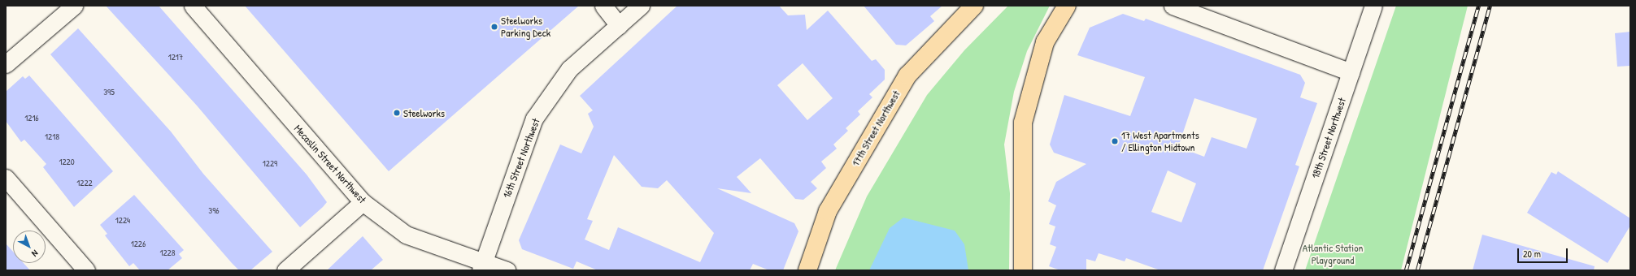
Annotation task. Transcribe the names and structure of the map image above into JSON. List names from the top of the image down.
{
  "streets": {
    "main road": ["17th Street Northwest"],
    "street": ["18th Street Northwest", "16th Street Northwest", "Mecaslin Street Northwest"]
  },
  "crossings": [
    ["16th Street Northwest", "Mecaslin Street Northwest"]
  ],
  "parks": ["Atlantic Station Playground"],
  "places": ["Steelworks Parking Deck", "Steelworks", "17 West Apartments / Ellington Midtown"],
  "house_numbers": [
    "1217",
    "395",
    "1216",
    "1218",
    "1220",
    "1229",
    "1222",
    "396",
    "1224",
    "1226",
    "1228"
  ],
  "scale_bar": "20 m",
  "north": "bottom right"
}
